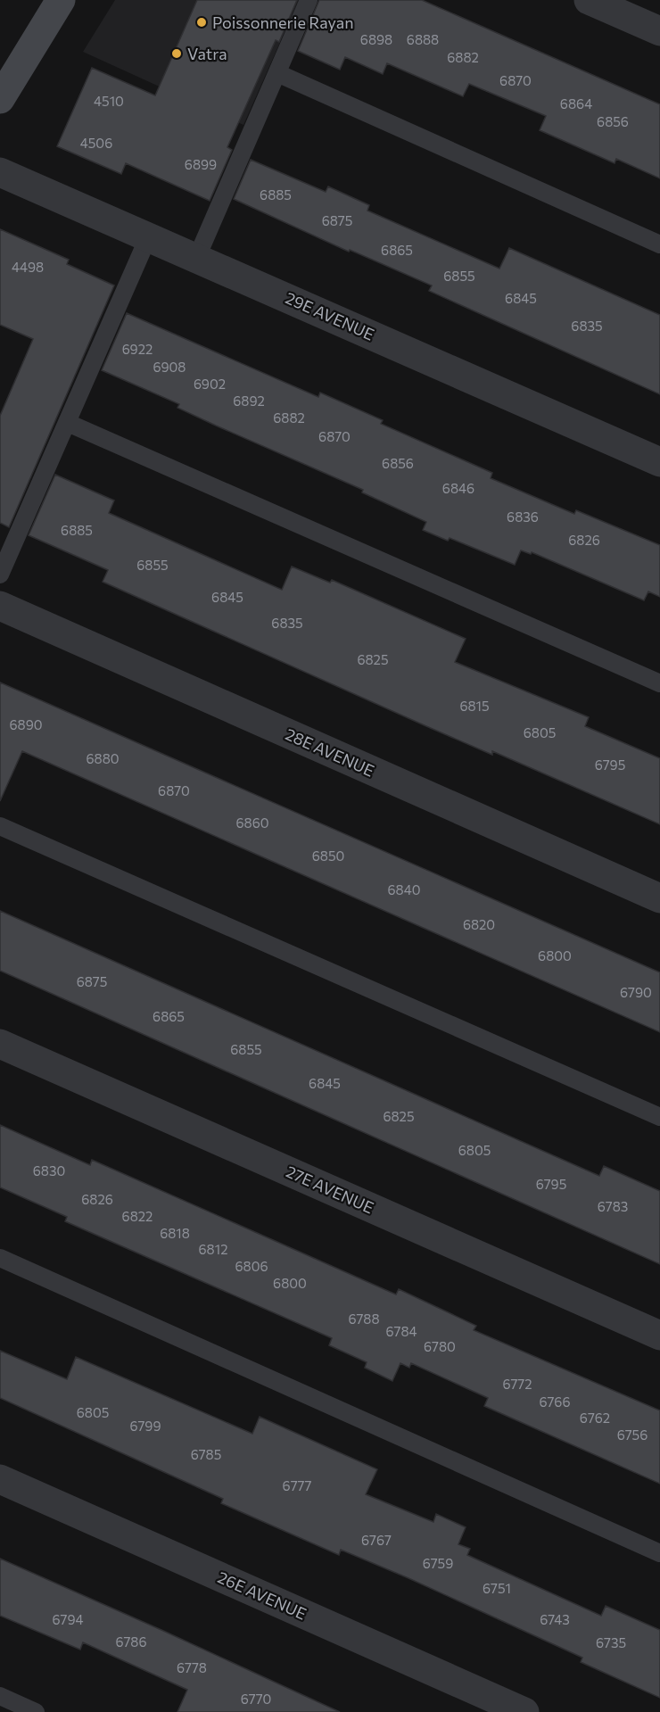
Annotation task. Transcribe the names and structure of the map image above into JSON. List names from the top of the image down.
{
  "streets": {
    "street": [
      "29E AVENUE",
      "28E AVENUE",
      "27E AVENUE",
      "26E AVENUE"
    ]
  },
  "places": ["Poissonnerie Rayan", "Vatra"],
  "house_numbers": [
    "6898",
    "6888",
    "6882",
    "6870",
    "4510",
    "6864",
    "6856",
    "4506",
    "6899",
    "6885",
    "6875",
    "6865",
    "4498",
    "6855",
    "6845",
    "6835",
    "6922",
    "6908",
    "6902",
    "6892",
    "6882",
    "6870",
    "6856",
    "6846",
    "6836",
    "6885",
    "6826",
    "6855",
    "6845",
    "6835",
    "6825",
    "6815",
    "6890",
    "6805",
    "6880",
    "6795",
    "6870",
    "6860",
    "6850",
    "6840",
    "6820",
    "6800",
    "6875",
    "6790",
    "6865",
    "6855",
    "6845",
    "6825",
    "6805",
    "6830",
    "6795",
    "6826",
    "6783",
    "6822",
    "6818",
    "6812",
    "6806",
    "6800",
    "6788",
    "6784",
    "6780",
    "6772",
    "6766",
    "6805",
    "6762",
    "6799",
    "6756",
    "6785",
    "6777",
    "6767",
    "6759",
    "6751",
    "6794",
    "6743",
    "6786",
    "6735",
    "6778",
    "6770"
  ]
}
